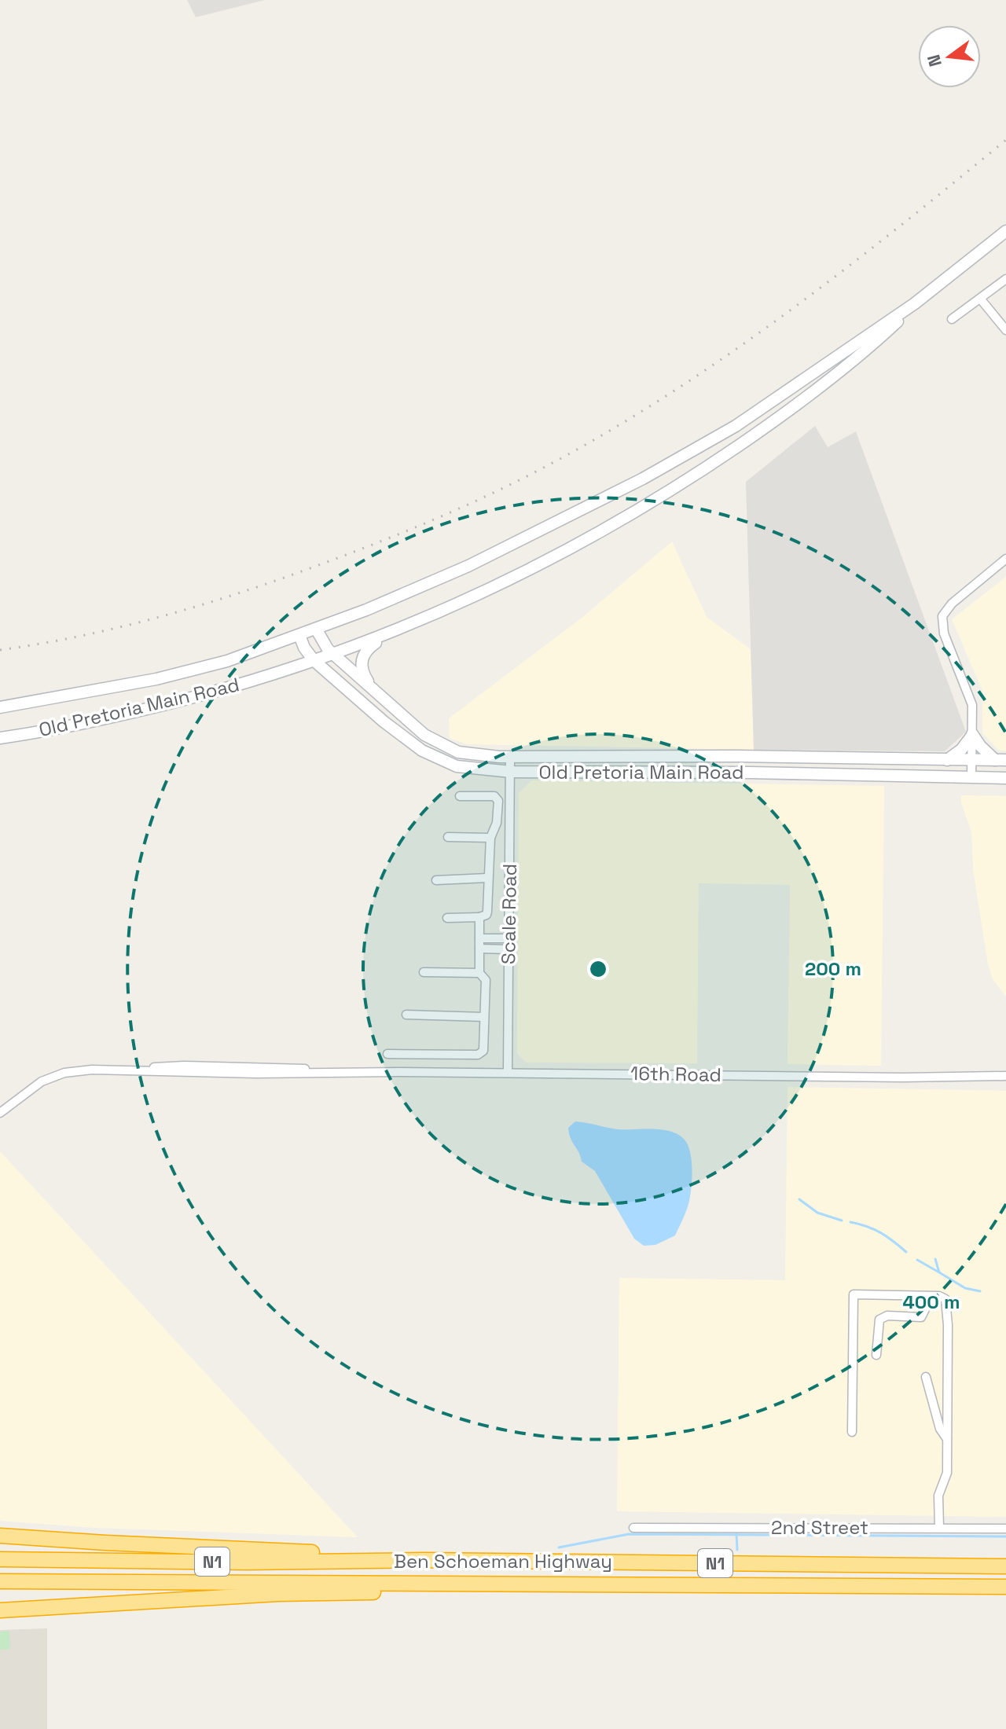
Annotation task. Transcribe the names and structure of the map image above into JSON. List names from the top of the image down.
{
  "streets": {
    "highway": ["N1", "Ben Schoeman Highway"],
    "main road": ["Old Pretoria Main Road"],
    "street": ["Scale Road", "16th Road", "2nd Street"]
  },
  "crossings": [
    ["Old Pretoria Main Road", "Scale Road"],
    ["Scale Road", "16th Road"]
  ],
  "north": "left",
  "rings": ["200 m", "400 m"]
}
